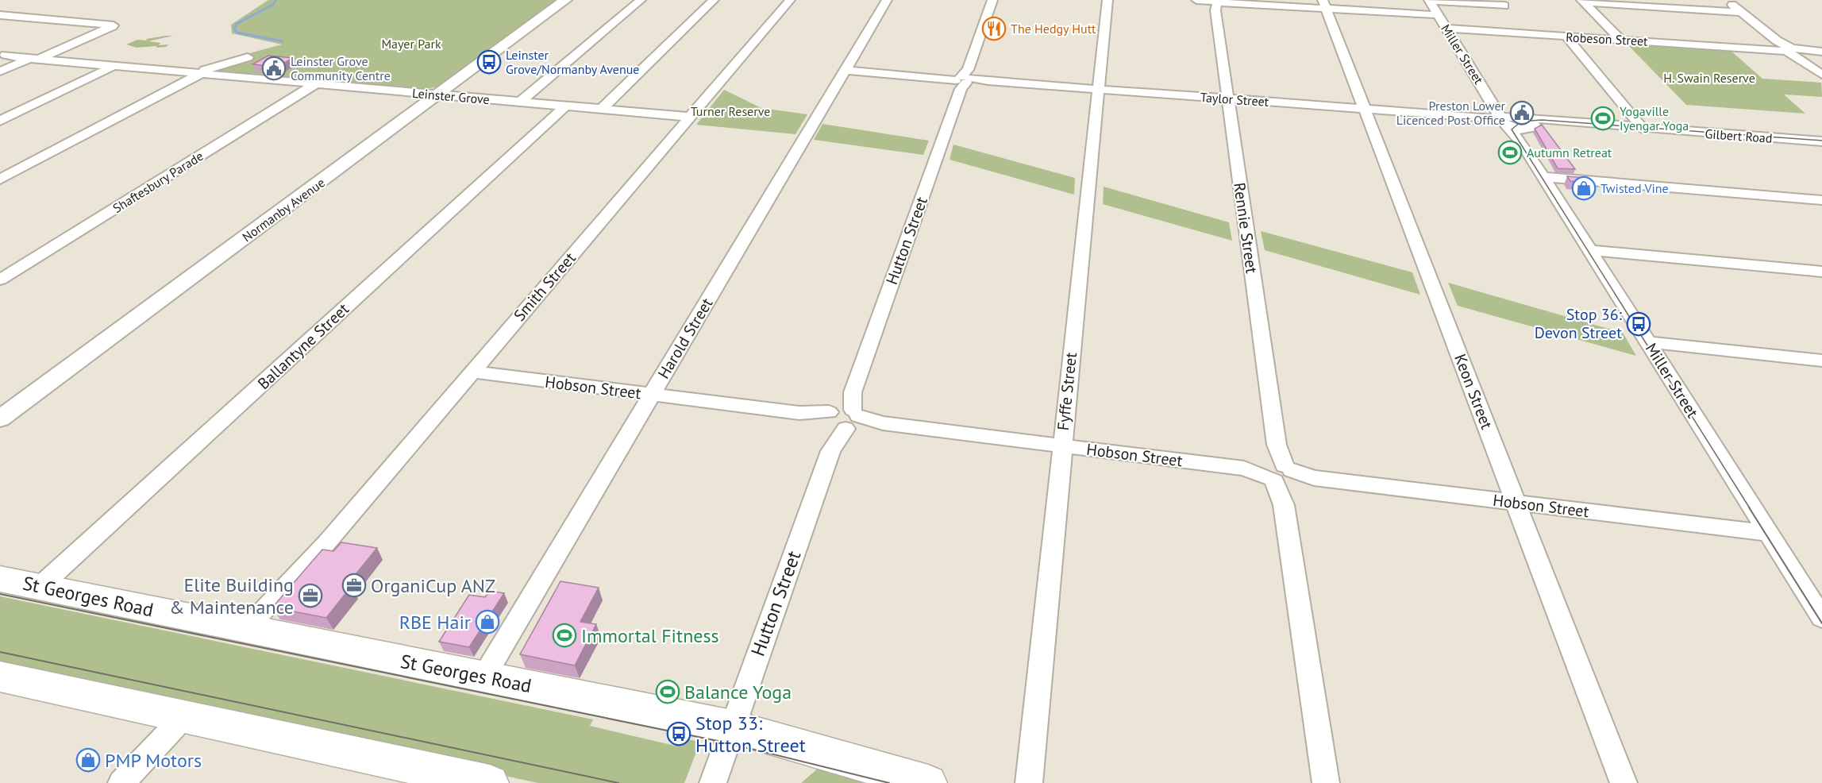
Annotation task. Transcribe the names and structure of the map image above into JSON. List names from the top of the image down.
{
  "streets": {
    "highway": ["St Georges Road"],
    "main road": ["Normanby Avenue"],
    "street": [
      "Robeson Street",
      "Miller Street",
      "Leinster Grove",
      "Taylor Street",
      "Gilbert Road",
      "Shaftesbury Parade",
      "Rennie Street",
      "Hutton Street",
      "Smith Street",
      "Harold Street",
      "Ballantyne Street",
      "Hobson Street",
      "Fyffe Street",
      "Keon Street"
    ]
  },
  "crossings": [
    ["Robeson Street", "Miller Street"],
    ["Miller Street", "Taylor Street"],
    ["Miller Street", "Gilbert Road"],
    ["Miller Street", "Hobson Street"],
    ["Leinster Grove", "Shaftesbury Parade"],
    ["Leinster Grove", "Normanby Avenue"],
    ["Leinster Grove", "Smith Street"],
    ["Leinster Grove", "Ballantyne Street"],
    ["Taylor Street", "Gilbert Road"],
    ["Taylor Street", "Rennie Street"],
    ["Taylor Street", "Hutton Street"],
    ["Taylor Street", "Harold Street"],
    ["Taylor Street", "Fyffe Street"],
    ["Taylor Street", "Keon Street"],
    ["Rennie Street", "Hobson Street"],
    ["Hutton Street", "Hobson Street"],
    ["Hutton Street", "St Georges Road"],
    ["Smith Street", "Hobson Street"],
    ["Smith Street", "St Georges Road"],
    ["Harold Street", "Hobson Street"],
    ["Harold Street", "St Georges Road"],
    ["Ballantyne Street", "St Georges Road"],
    ["Hobson Street", "Fyffe Street"],
    ["Hobson Street", "Keon Street"]
  ],
  "parks": ["Mayer Park", "H. Swain Reserve", "Turner Reserve"],
  "places": {
    "restaurant": ["The Hedgy Hutt"],
    "bus stop": ["Leinster Grove/Normanby Avenue", "Stop 36: Devon Street", "Stop 33: Hutton Street"],
    "public building": ["Leinster Grove Community Centre", "Preston Lower Licenced Post Office"],
    "sports": [
      "Yogaville Iyengar Yoga",
      "Autumn Retreat",
      "Immortal Fitness",
      "Balance Yoga"
    ],
    "shop": ["Twisted Vine", "RBE Hair", "PMP Motors"],
    "office": ["OrganiCup ANZ", "Elite Building & Maintenance"]
  }
}
